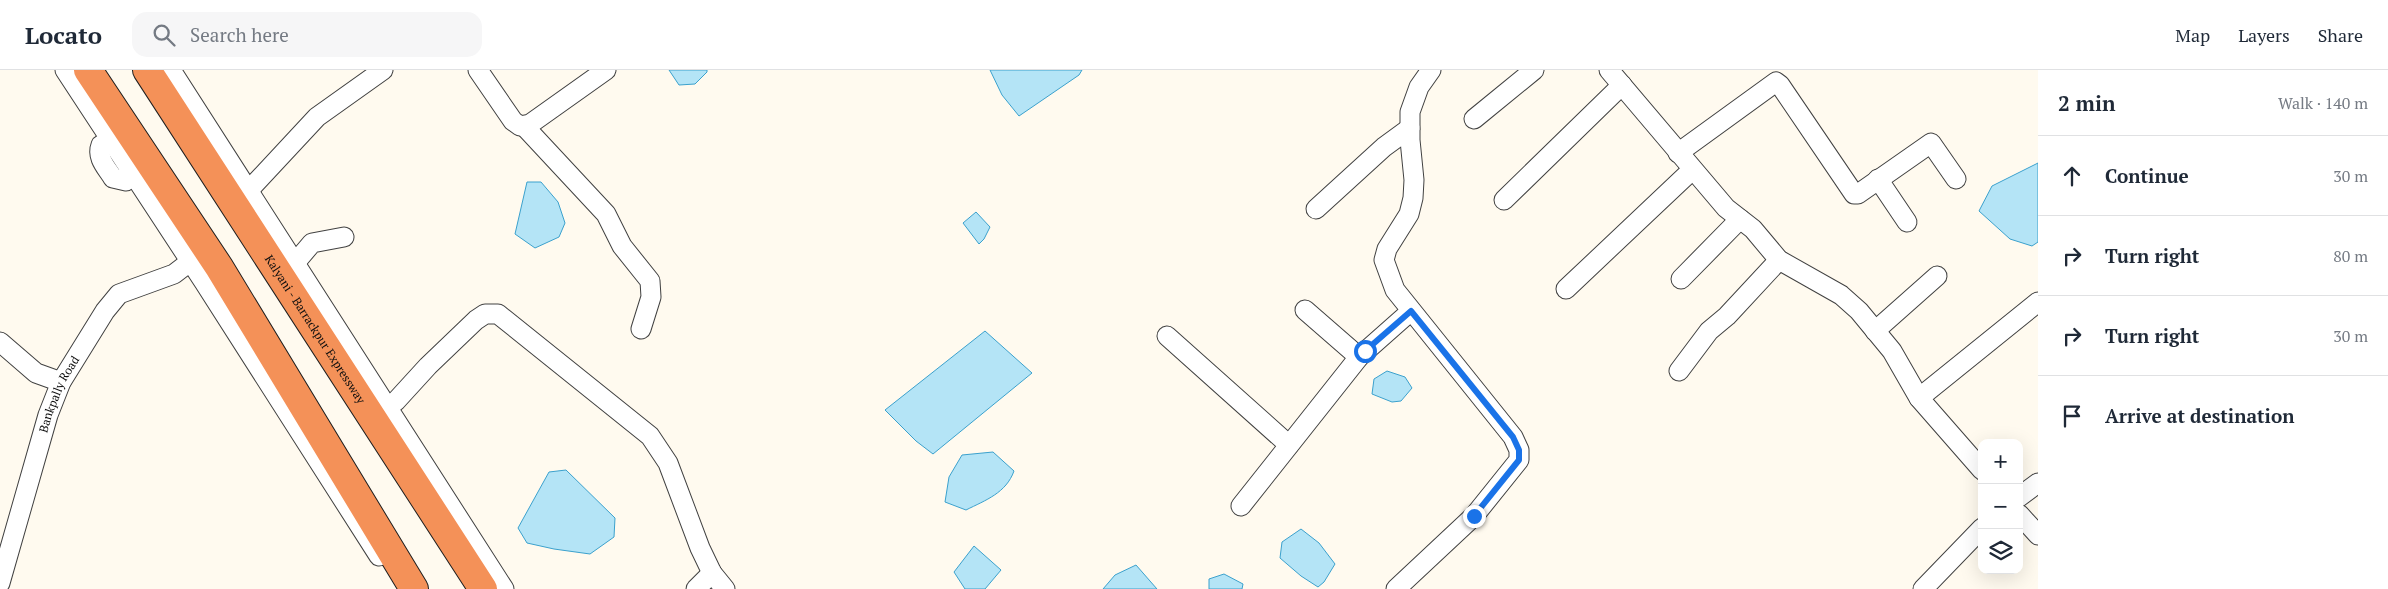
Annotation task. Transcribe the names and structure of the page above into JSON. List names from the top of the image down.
{
  "streets": {
    "highway": ["Kalyani - Barrackpur Expressway"],
    "street": ["Bankpally Road"]
  },
  "page": {
    "header": "Locato",
    "search": "Search here",
    "nav": ["Map", "Layers", "Share"],
    "heading": ["2 min", "Walk · 140 m"],
    "list": [
      ["Continue", "30 m"],
      ["Turn right", "80 m"],
      ["Turn right", "30 m"],
      "Arrive at destination"
    ],
    "map_buttons": ["+", "−"]
  }
}
